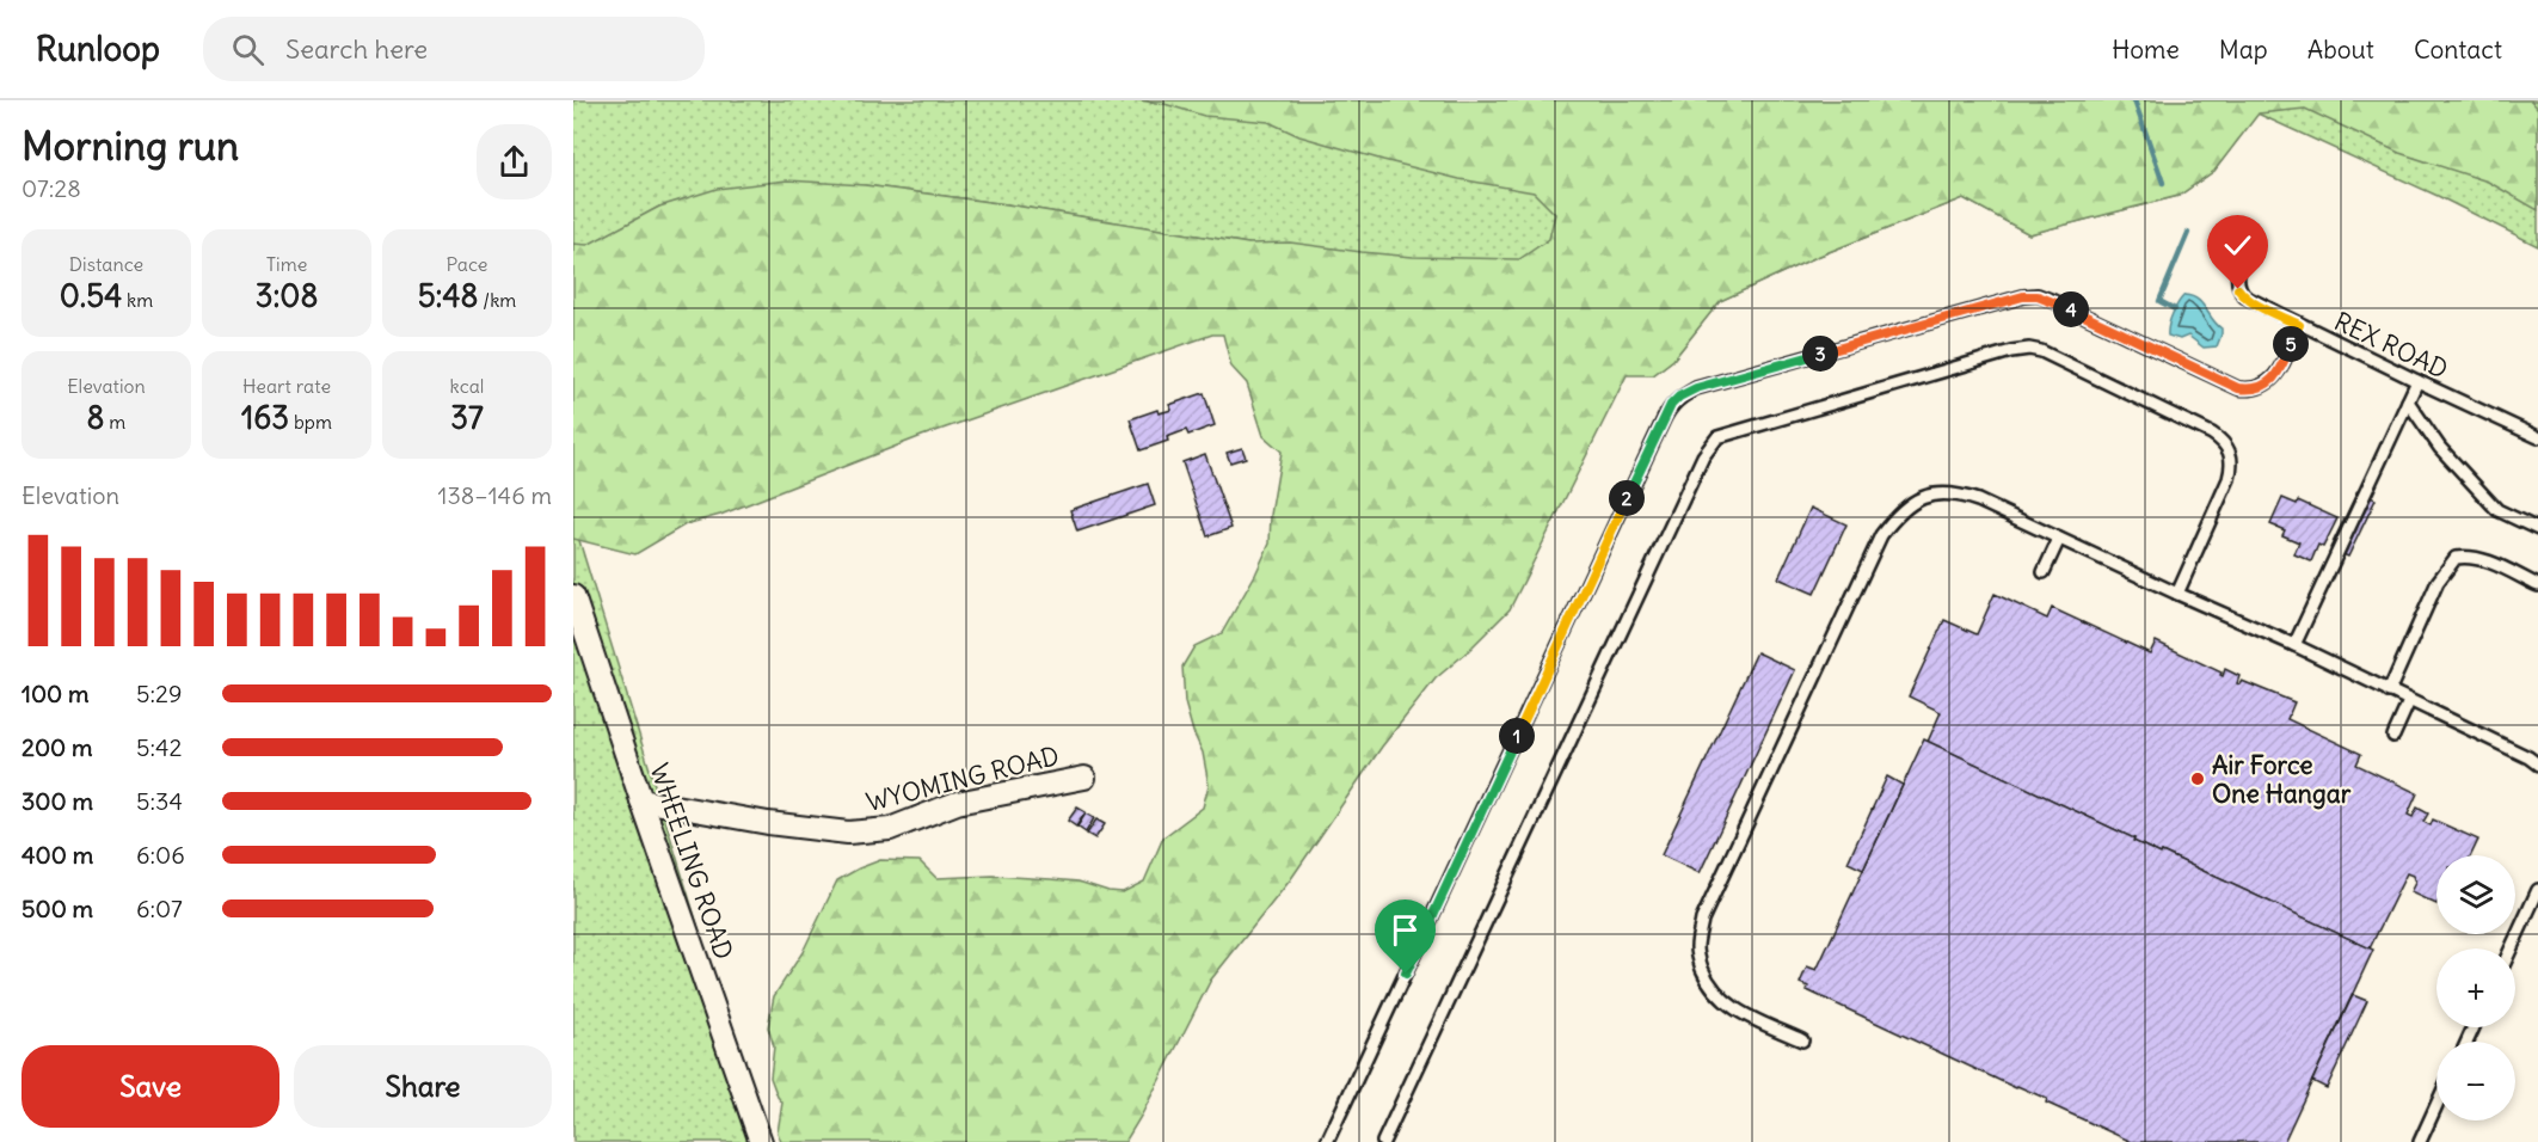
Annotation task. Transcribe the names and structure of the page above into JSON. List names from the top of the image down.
{
  "streets": {
    "street": ["WYOMING ROAD", "WHEELING ROAD"],
    "lane": ["REX ROAD"]
  },
  "crossings": [
    ["WYOMING ROAD", "WHEELING ROAD"]
  ],
  "places": ["Air Force One Hangar"],
  "page": {
    "header": "Runloop",
    "search": "Search here",
    "nav": [
      "Home",
      "Map",
      "About",
      "Contact"
    ],
    "heading": ["Morning run", "07:28"],
    "stats": [
      ["Distance", "0.54 km"],
      ["Time", "3:08"],
      ["Pace", "5:48 /km"],
      ["Elevation", "8 m"],
      ["Heart rate", "163 bpm"],
      ["kcal", "37"]
    ],
    "pins": [
      "4",
      "5",
      "3",
      "2",
      "1"
    ],
    "chart": ["Elevation", "138–146 m"],
    "list": [
      {
        "name": "100 m",
        "note": "5:29"
      },
      {
        "name": "200 m",
        "note": "5:42"
      },
      {
        "name": "300 m",
        "note": "5:34"
      },
      {
        "name": "400 m",
        "note": "6:06"
      },
      {
        "name": "500 m",
        "note": "6:07"
      }
    ],
    "map_buttons": ["+", "−"],
    "buttons": ["Save", "Share"]
  }
}
